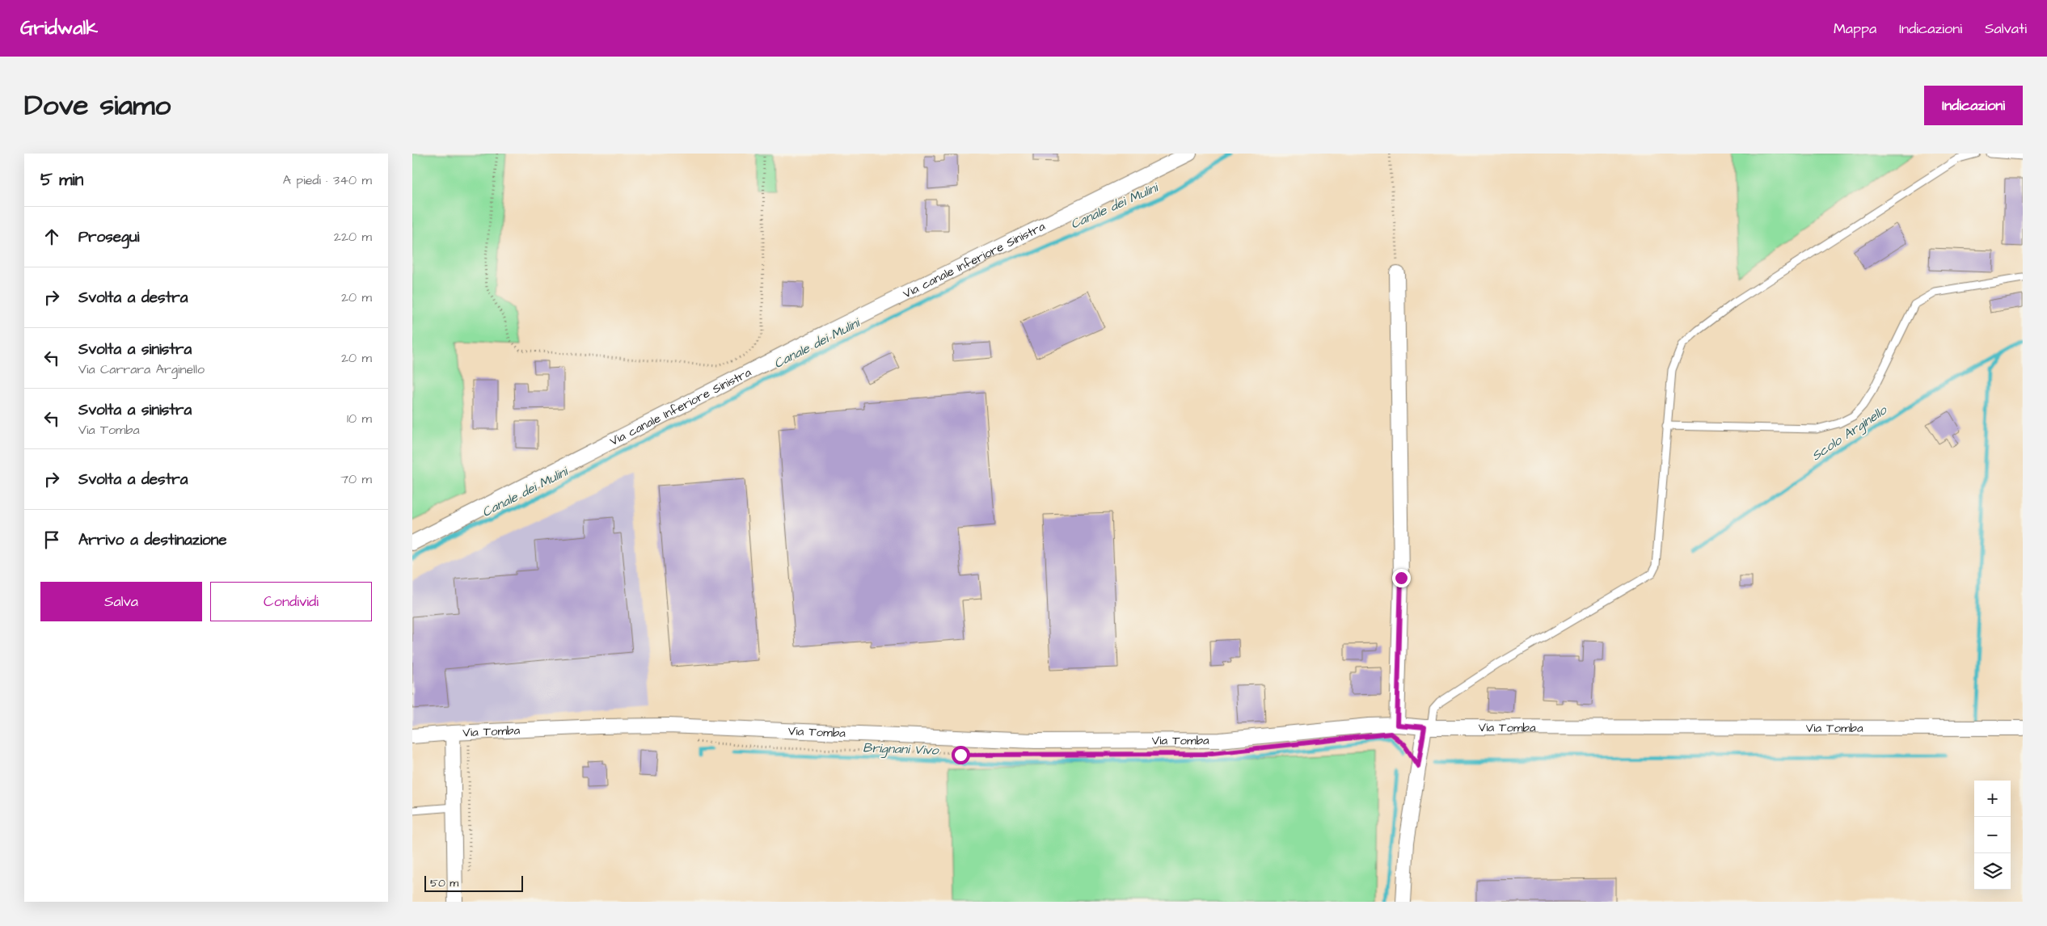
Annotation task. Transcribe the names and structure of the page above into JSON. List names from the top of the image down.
{
  "streets": {
    "street": ["Via canale Inferiore Sinistra", "Via Tomba"]
  },
  "water": ["Canale dei Mulini", "Scolo Arginello", "Brignani Vivo"],
  "scale_bar": "50 m",
  "page": {
    "header": "Gridwalk",
    "nav": ["Mappa", "Indicazioni", "Salvati"],
    "title": "Dove siamo",
    "buttons": [
      "Indicazioni",
      ["Salva", "Condividi"]
    ],
    "heading": ["5 min", "A piedi · 340 m"],
    "list": [
      ["Prosegui", "220 m"],
      ["Svolta a destra", "20 m"],
      ["Svolta a sinistra", "Via Carrara Arginello", "20 m"],
      ["Svolta a sinistra", "Via Tomba", "10 m"],
      ["Svolta a destra", "70 m"],
      "Arrivo a destinazione"
    ],
    "map_buttons": ["+", "−"],
    "scale": "50 m"
  }
}
